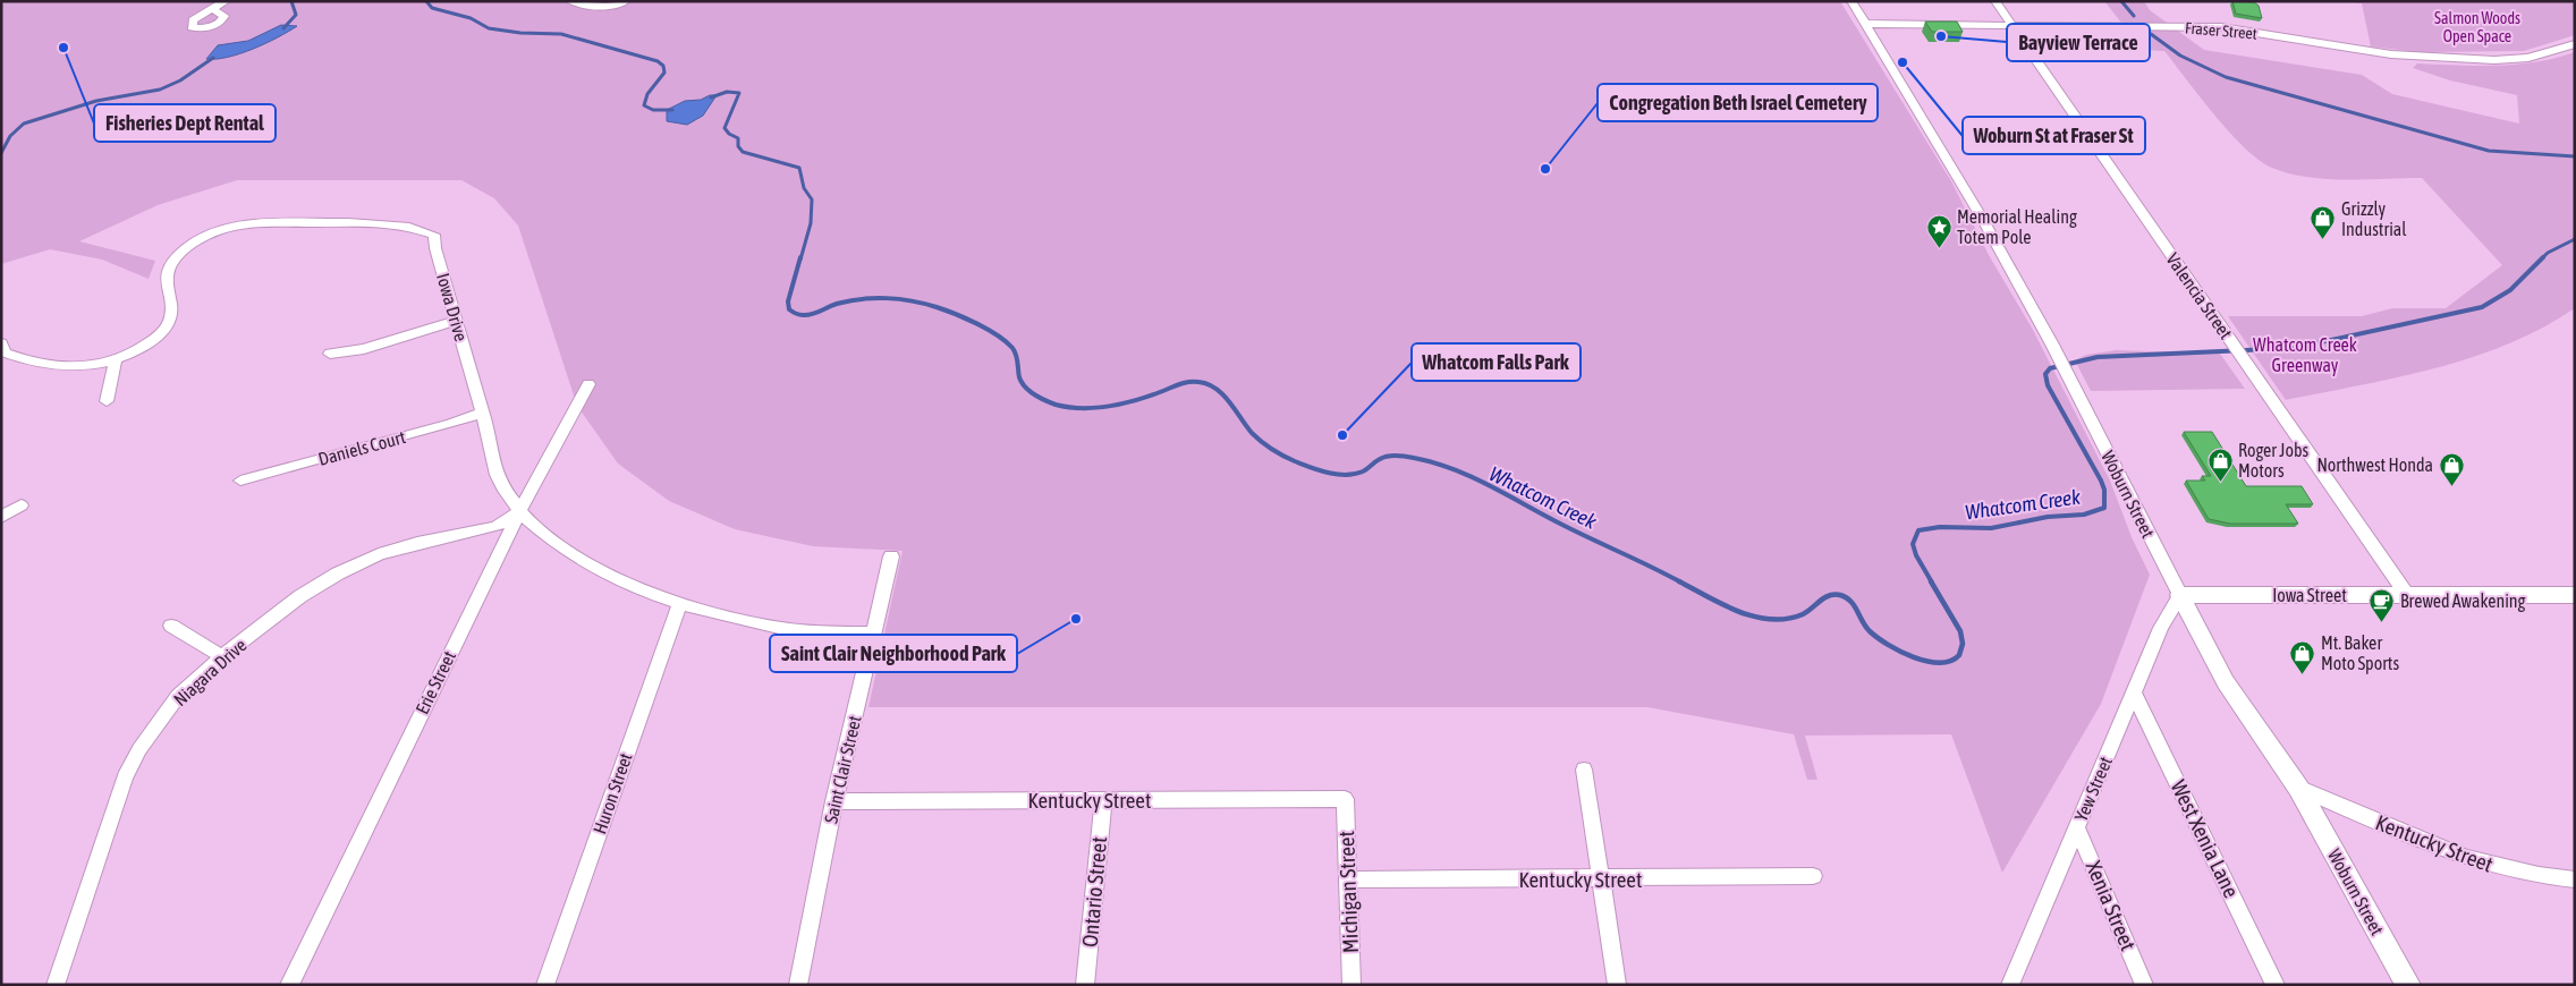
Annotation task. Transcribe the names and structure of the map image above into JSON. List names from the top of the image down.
{
  "streets": {
    "main road": ["Woburn Street", "Iowa Street"],
    "street": [
      "Fraser Street",
      "Valencia Street",
      "Iowa Drive",
      "Daniels Court",
      "Niagara Drive",
      "Erie Street",
      "Saint Clair Street",
      "Yew Street",
      "Huron Street",
      "Kentucky Street",
      "West Xenia Lane",
      "Ontario Street",
      "Michigan Street",
      "Xenia Street"
    ]
  },
  "crossings": [
    ["Fraser Street", "Valencia Street"],
    ["Fraser Street", "Woburn Street"],
    ["Valencia Street", "Iowa Street"],
    ["Iowa Drive", "Daniels Court"],
    ["Iowa Drive", "Niagara Drive"],
    ["Iowa Drive", "Erie Street"],
    ["Iowa Drive", "Saint Clair Street"],
    ["Iowa Drive", "Huron Street"],
    ["Woburn Street", "Iowa Street"],
    ["Woburn Street", "Yew Street"],
    ["Woburn Street", "Kentucky Street"],
    ["Iowa Street", "Yew Street"],
    ["Niagara Drive", "Erie Street"],
    ["Saint Clair Street", "Kentucky Street"],
    ["Yew Street", "West Xenia Lane"],
    ["Yew Street", "Xenia Street"],
    ["Kentucky Street", "Ontario Street"],
    ["Kentucky Street", "Michigan Street"]
  ],
  "water": ["Whatcom Creek"],
  "parks": ["Salmon Woods Open Space", "Whatcom Creek Greenway"],
  "places": {
    "other": [
      "Bayview Terrace",
      "Fisheries Dept Rental",
      "Woburn St at Fraser St",
      "Congregation Beth Israel Cemetery",
      "Whatcom Falls Park",
      "Saint Clair Neighborhood Park"
    ],
    "shop": [
      "Grizzly Industrial",
      "Roger Jobs Motors",
      "Northwest Honda",
      "Mt. Baker Moto Sports"
    ],
    "place": ["Memorial Healing Totem Pole"],
    "cafe": ["Brewed Awakening"]
  }
}
